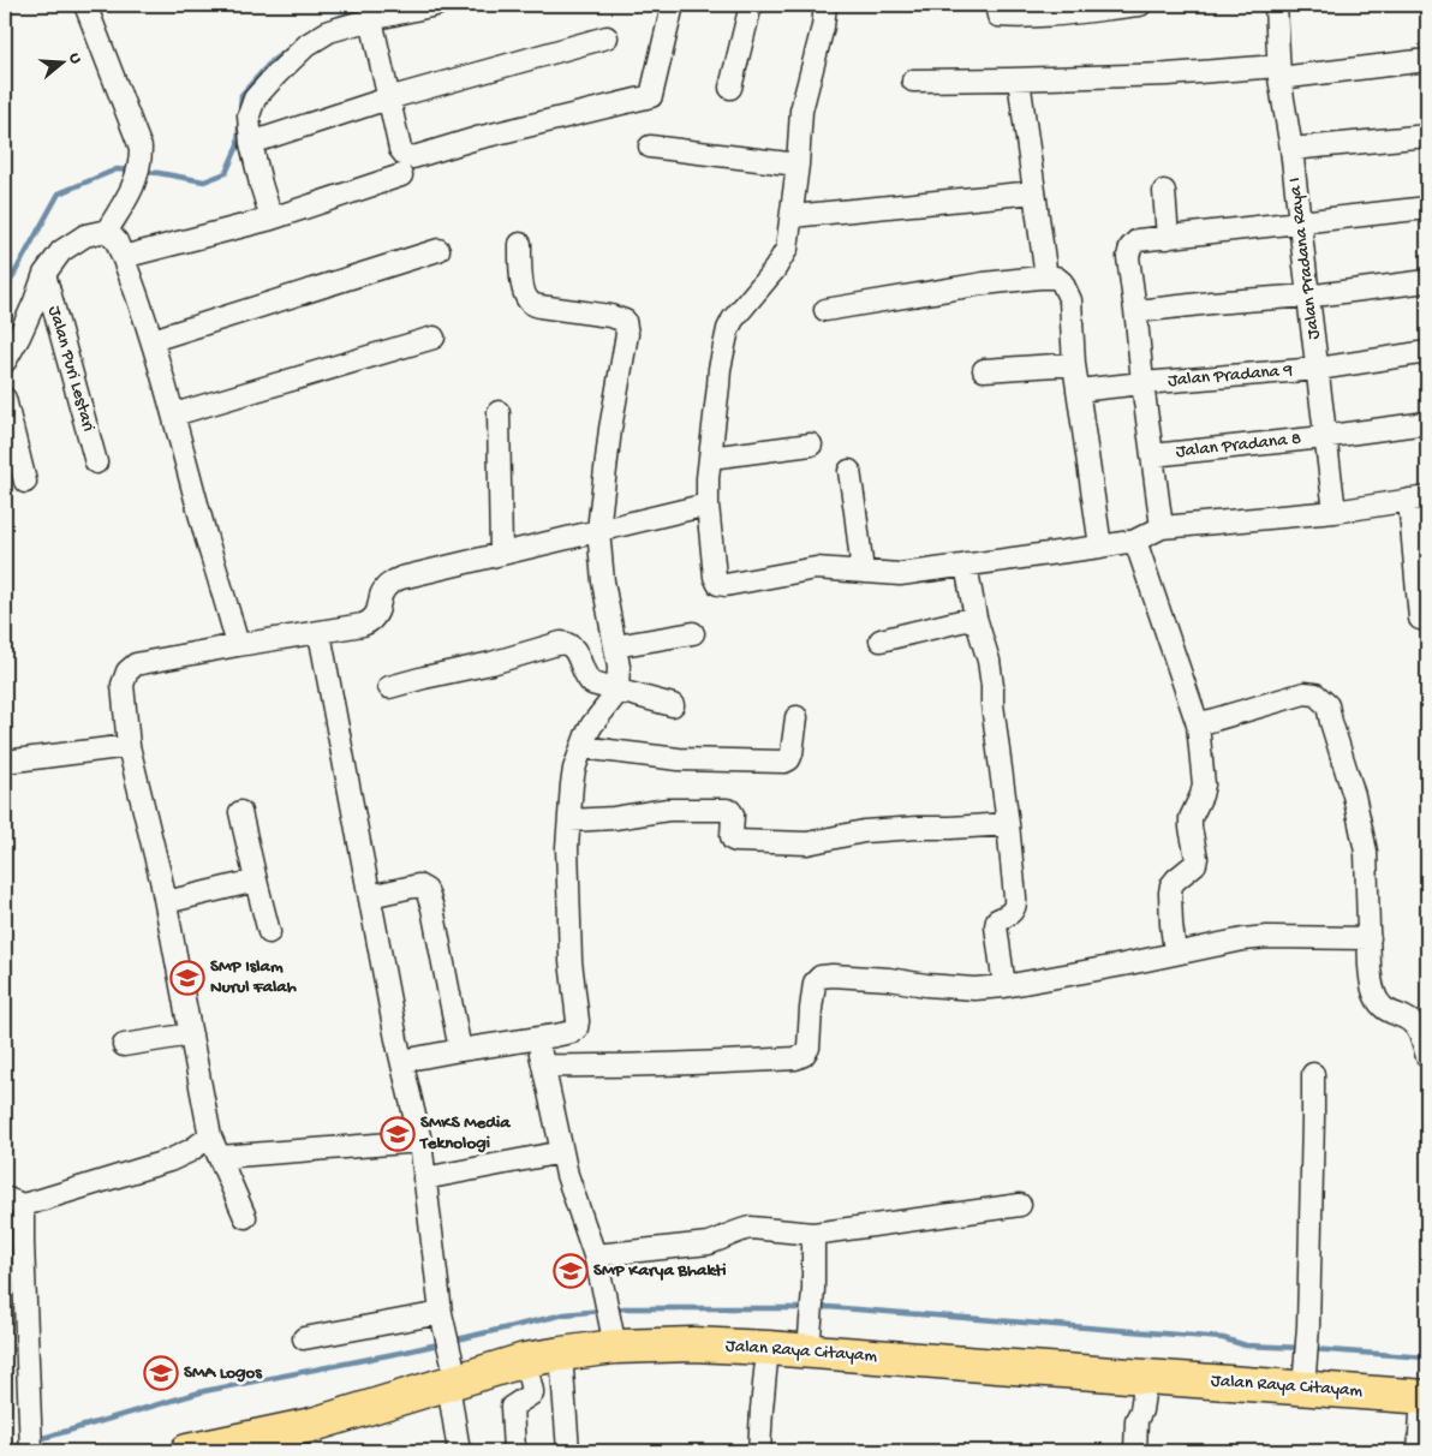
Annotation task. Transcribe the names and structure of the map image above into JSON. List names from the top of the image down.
{
  "streets": {
    "main road": ["Jalan Raya Citayam"],
    "street": [
      "Jalan Pradana Raya I",
      "Jalan Puri Lestari",
      "Jalan Pradana 9",
      "Jalan Pradana 8"
    ]
  },
  "crossings": [
    ["Jalan Pradana Raya I", "Jalan Pradana 9"],
    ["Jalan Pradana Raya I", "Jalan Pradana 8"]
  ],
  "places": {
    "school or university": [
      "SMP Islam Nurul Falah",
      "SMKS Media Teknologi",
      "SMP Karya Bhakti",
      "SMA Logos"
    ]
  },
  "north": "right"
}
